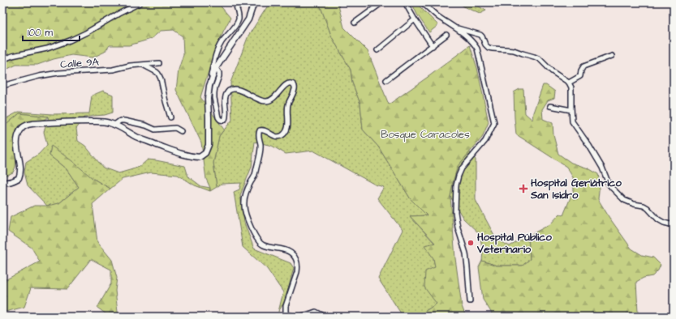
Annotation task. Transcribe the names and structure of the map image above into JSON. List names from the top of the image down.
{
  "streets": {
    "street": ["Calle 9A"]
  },
  "parks": ["Bosque Caracoles"],
  "places": {
    "health": ["Hospital Geriátrico San Isidro"],
    "other": ["Hospital Público Veterinario"]
  },
  "scale_bar": "100 m"
}
